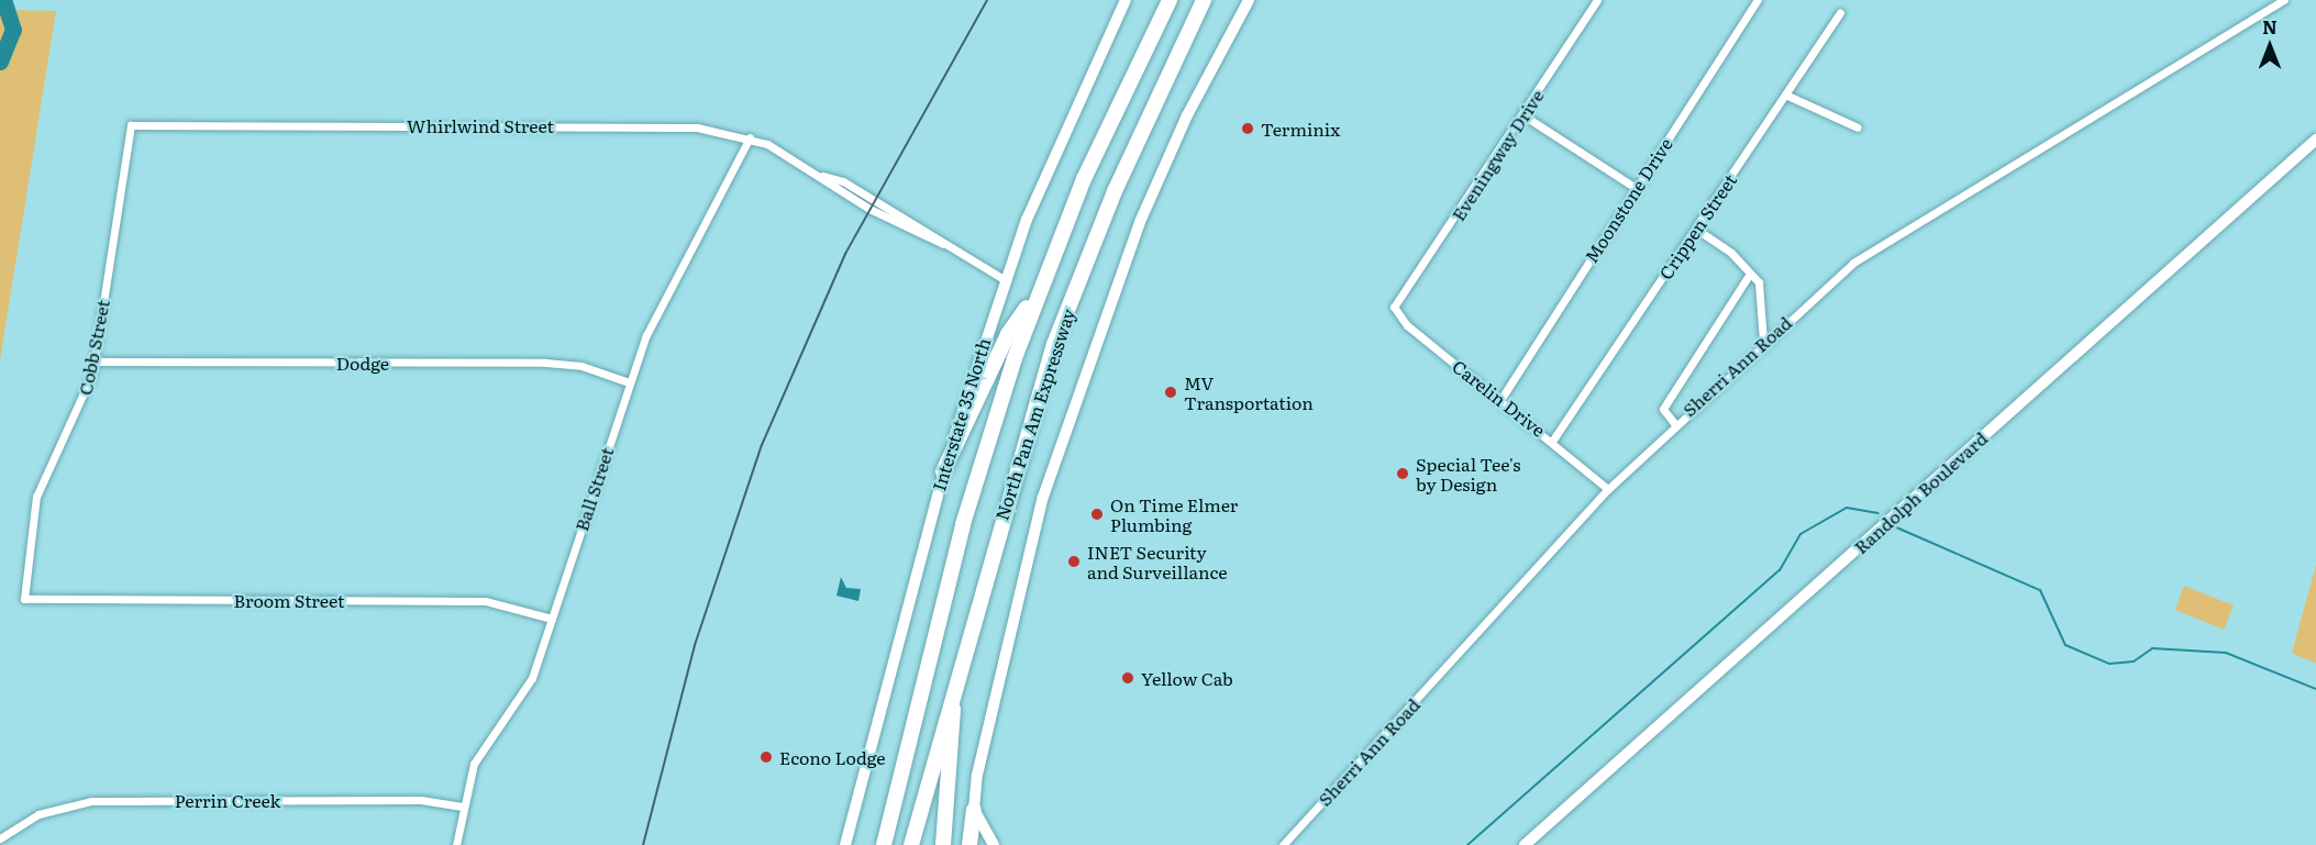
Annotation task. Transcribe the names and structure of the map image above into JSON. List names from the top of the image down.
{
  "streets": {
    "highway": ["North Pan Am Expressway"],
    "main road": ["Interstate 35 North", "Randolph Boulevard"],
    "street": [
      "Whirlwind Street",
      "Eveningway Drive",
      "Moonstone Drive",
      "Crippen Street",
      "Cobb Street",
      "Dodge",
      "Sherri Ann Road",
      "Carelin Drive",
      "Ball Street",
      "Broom Street",
      "Perrin Creek"
    ]
  },
  "crossings": [
    ["Whirlwind Street", "Cobb Street"],
    ["Whirlwind Street", "Interstate 35 North"],
    ["Whirlwind Street", "Ball Street"],
    ["Eveningway Drive", "Carelin Drive"],
    ["Moonstone Drive", "Carelin Drive"],
    ["Crippen Street", "Carelin Drive"],
    ["Cobb Street", "Dodge"],
    ["Cobb Street", "Broom Street"],
    ["Dodge", "Ball Street"],
    ["Sherri Ann Road", "Carelin Drive"],
    ["Ball Street", "Broom Street"],
    ["Ball Street", "Perrin Creek"]
  ],
  "places": [
    "Terminix",
    "MV Transportation",
    "Special Tee's by Design",
    "On Time Elmer Plumbing",
    "INET Security and Surveillance",
    "Yellow Cab",
    "Econo Lodge"
  ],
  "north": "top"
}
